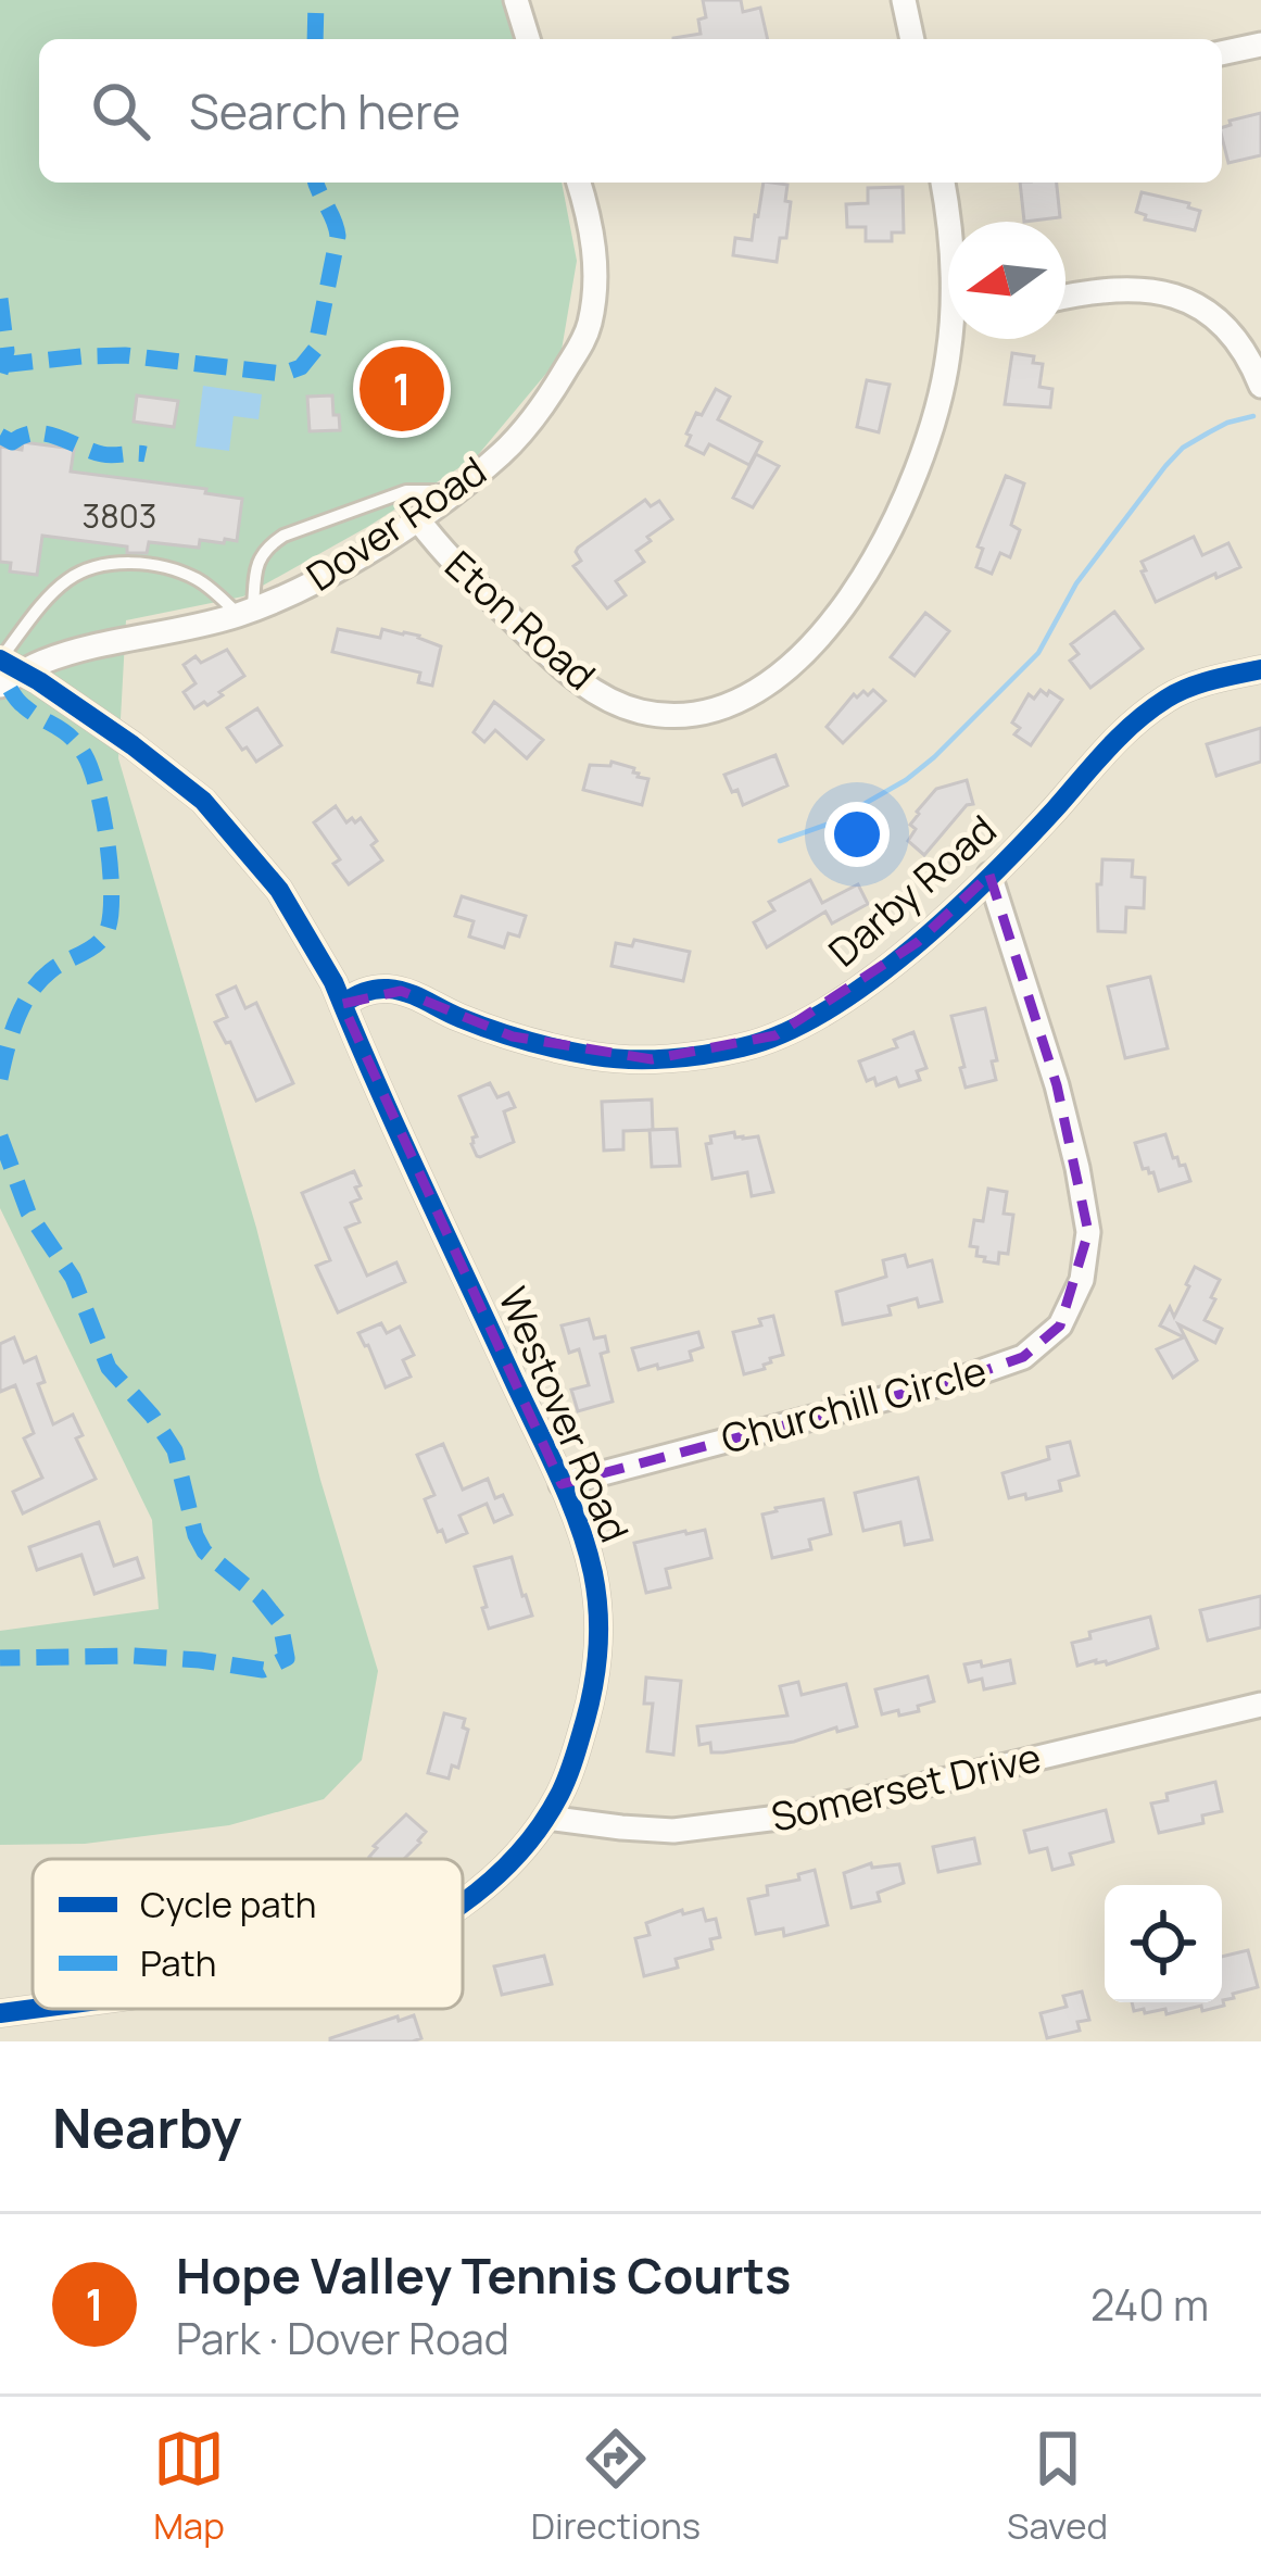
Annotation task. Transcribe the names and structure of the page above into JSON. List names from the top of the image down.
{
  "streets": {
    "street": [
      "Dover Road",
      "Eton Road",
      "Darby Road",
      "Churchill Circle",
      "Westover Road",
      "Somerset Drive"
    ]
  },
  "crossings": [
    ["Dover Road", "Eton Road"],
    ["Dover Road", "Westover Road"],
    ["Darby Road", "Churchill Circle"],
    ["Darby Road", "Westover Road"],
    ["Churchill Circle", "Westover Road"],
    ["Westover Road", "Somerset Drive"]
  ],
  "house_numbers": ["3803"],
  "legend": ["Cycle path", "Path"],
  "north": "left",
  "page": {
    "search": "Search here",
    "pins": "1",
    "heading": "Nearby",
    "list": [
      {
        "mark": "1",
        "name": "Hope Valley Tennis Courts",
        "note": "Park · Dover Road",
        "value": "240 m"
      }
    ],
    "nav": ["Map", "Directions", "Saved"]
  }
}
